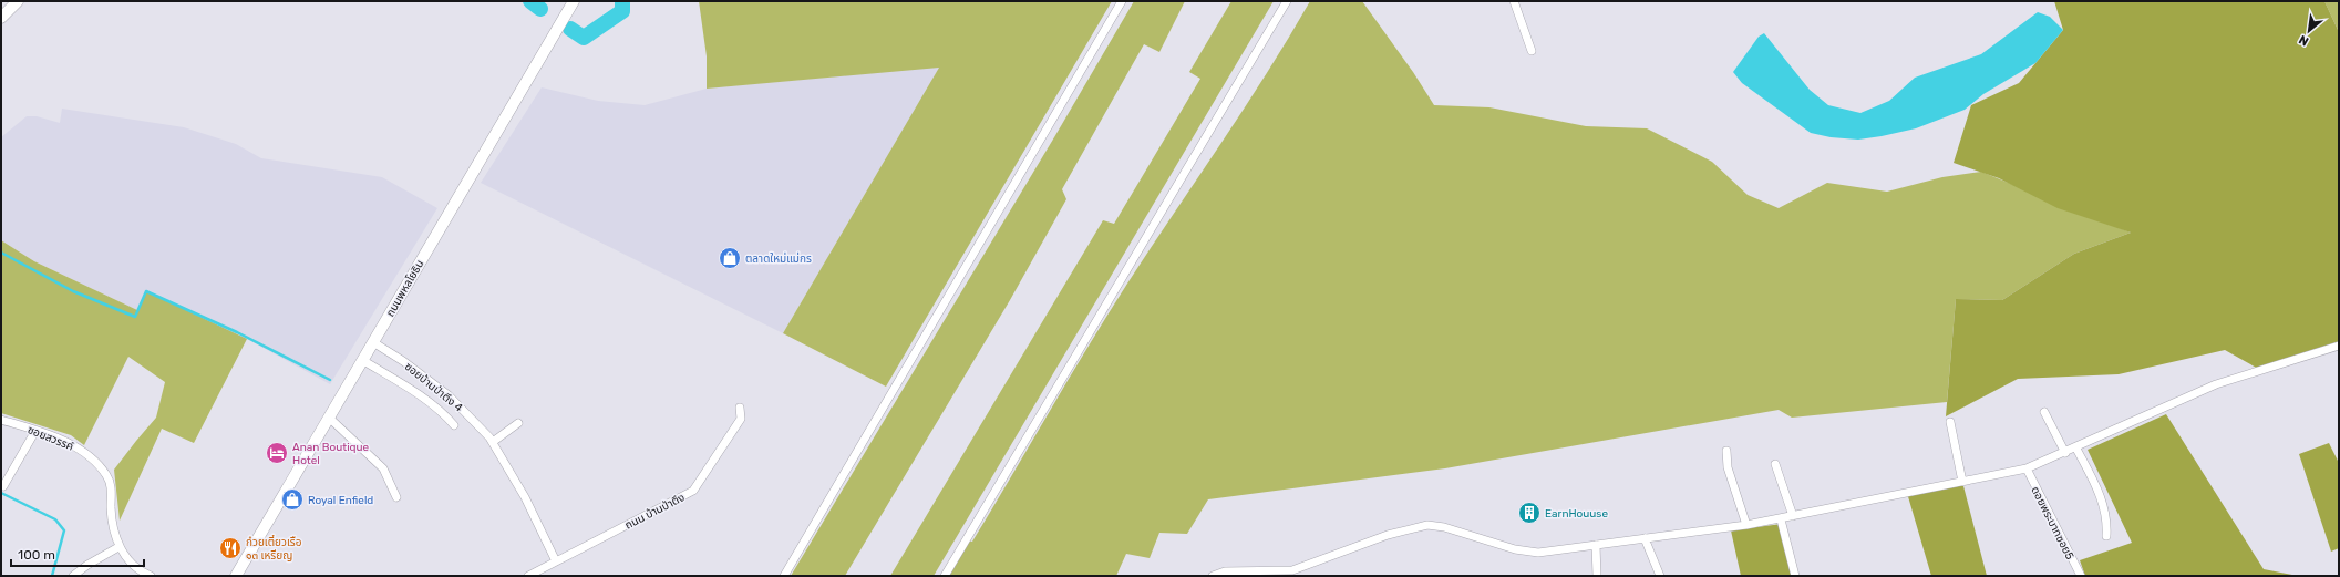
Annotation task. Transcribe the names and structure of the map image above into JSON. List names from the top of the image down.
{
  "streets": {
    "main road": ["ถนนพหลโยธิน"],
    "street": [
      "ซอยบ้านป่าตึง 4",
      "ซอยสวรรค์",
      "ถนน บ้านป่าตึง",
      "ดอยพระบาทซอย5"
    ]
  },
  "crossings": [
    ["ถนนพหลโยธิน", "ซอยบ้านป่าตึง 4"],
    ["ซอยบ้านป่าตึง 4", "ถนน บ้านป่าตึง"]
  ],
  "places": {
    "shop": ["ตลาดใหม่แม่กร", "Royal Enfield"],
    "hotel": ["Anan Boutique Hotel"],
    "building": ["EarnHouuse"],
    "restaurant": ["ก๋วยเตี๋ยวเรือ ๑๓ เหรียญ"]
  },
  "scale_bar": "100 m",
  "north": "bottom left"
}
